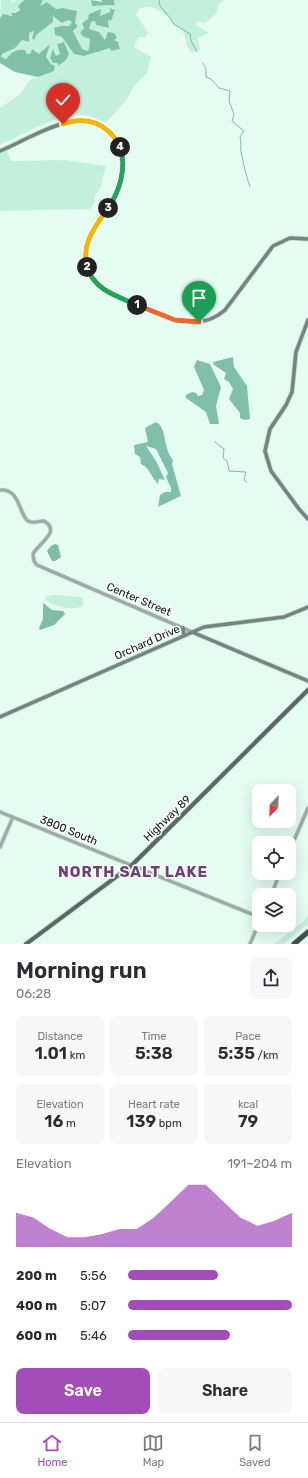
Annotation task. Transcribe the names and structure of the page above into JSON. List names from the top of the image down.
{
  "streets": {
    "main road": ["Center Street", "Orchard Drive", "Highway 89"],
    "street": ["3800 South"]
  },
  "crossings": [
    ["Center Street", "Orchard Drive"],
    ["Highway 89", "3800 South"]
  ],
  "districts": ["NORTH SALT LAKE"],
  "north": "bottom left",
  "page": {
    "pins": [
      "4",
      "3",
      "2",
      "1"
    ],
    "heading": ["Morning run", "06:28"],
    "stats": [
      ["Distance", "1.01 km"],
      ["Time", "5:38"],
      ["Pace", "5:35 /km"],
      ["Elevation", "16 m"],
      ["Heart rate", "139 bpm"],
      ["kcal", "79"]
    ],
    "chart": ["Elevation", "191–204 m"],
    "list": [
      {
        "name": "200 m",
        "note": "5:56"
      },
      {
        "name": "400 m",
        "note": "5:07"
      },
      {
        "name": "600 m",
        "note": "5:46"
      }
    ],
    "buttons": ["Save", "Share"],
    "tabs": ["Home", "Map", "Saved"]
  }
}
